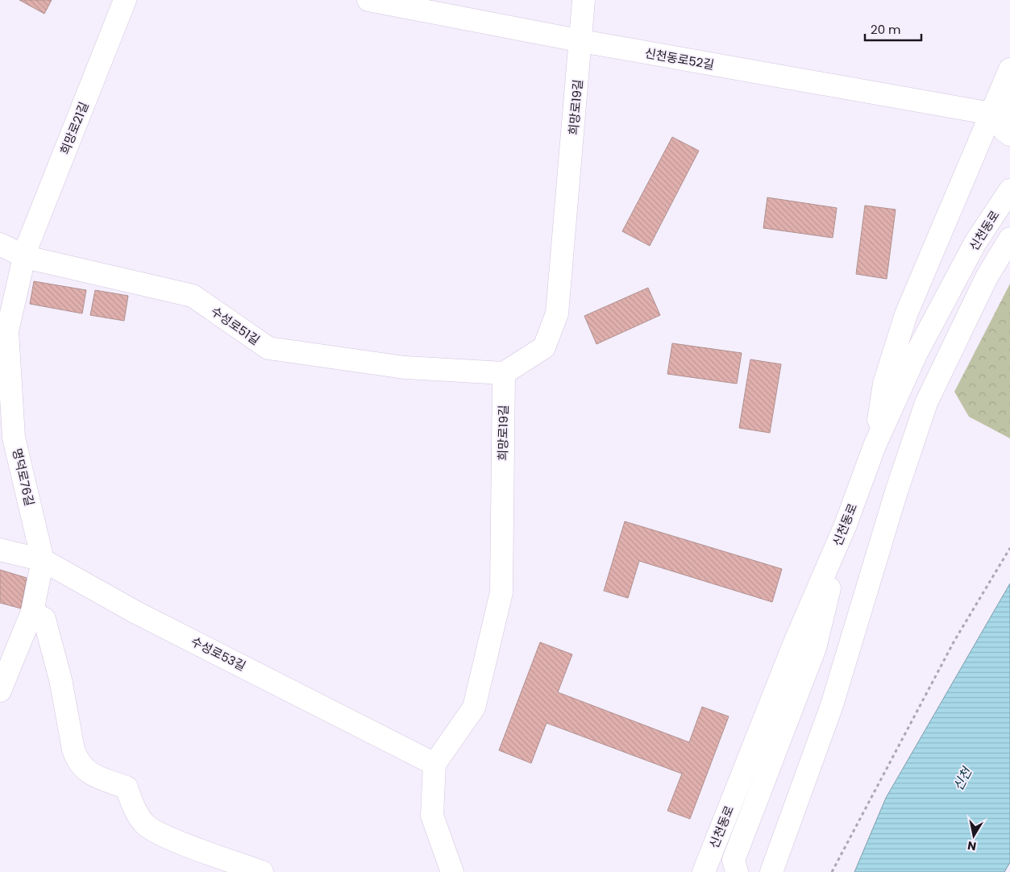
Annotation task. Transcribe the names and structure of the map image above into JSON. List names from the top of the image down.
{
  "streets": {
    "street": [
      "신천동로52길",
      "희망로19길",
      "희망로21길",
      "신천동로",
      "수성로51길",
      "명덕로76길",
      "수성로53길"
    ]
  },
  "crossings": [
    ["신천동로52길", "희망로19길"],
    ["희망로19길", "수성로51길"],
    ["희망로19길", "수성로53길"],
    ["희망로21길", "수성로51길"],
    ["희망로21길", "명덕로76길"],
    ["수성로51길", "명덕로76길"],
    ["명덕로76길", "수성로53길"]
  ],
  "water": ["신천"],
  "scale_bar": "20 m",
  "north": "bottom"
}
